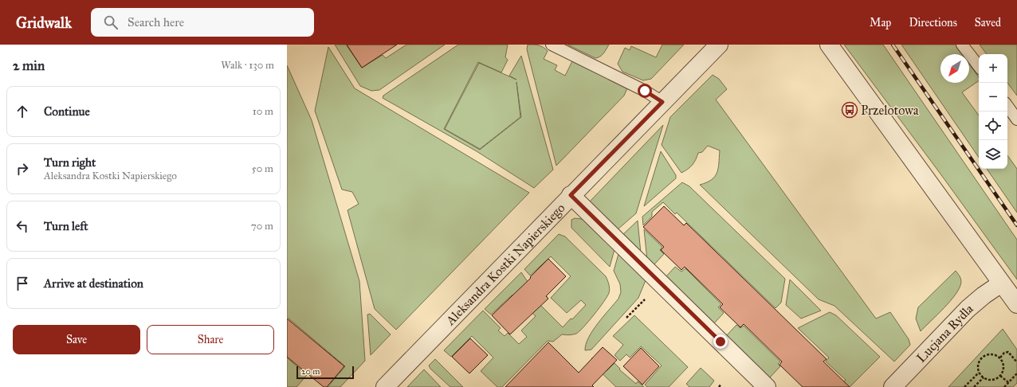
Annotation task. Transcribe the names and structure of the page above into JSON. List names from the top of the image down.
{
  "streets": {
    "street": ["Aleksandra Kostki Napierskiego", "Lucjana Rydla"]
  },
  "places": {
    "bus stop": ["Przelotowa"]
  },
  "scale_bar": "20 m",
  "north": "bottom left",
  "page": {
    "header": "Gridwalk",
    "search": "Search here",
    "nav": ["Map", "Directions", "Saved"],
    "heading": ["2 min", "Walk · 130 m"],
    "map_buttons": ["+", "−"],
    "list": [
      ["Continue", "10 m"],
      ["Turn right", "Aleksandra Kostki Napierskiego", "50 m"],
      ["Turn left", "70 m"],
      "Arrive at destination"
    ],
    "buttons": ["Save", "Share"],
    "scale": "20 m"
  }
}
